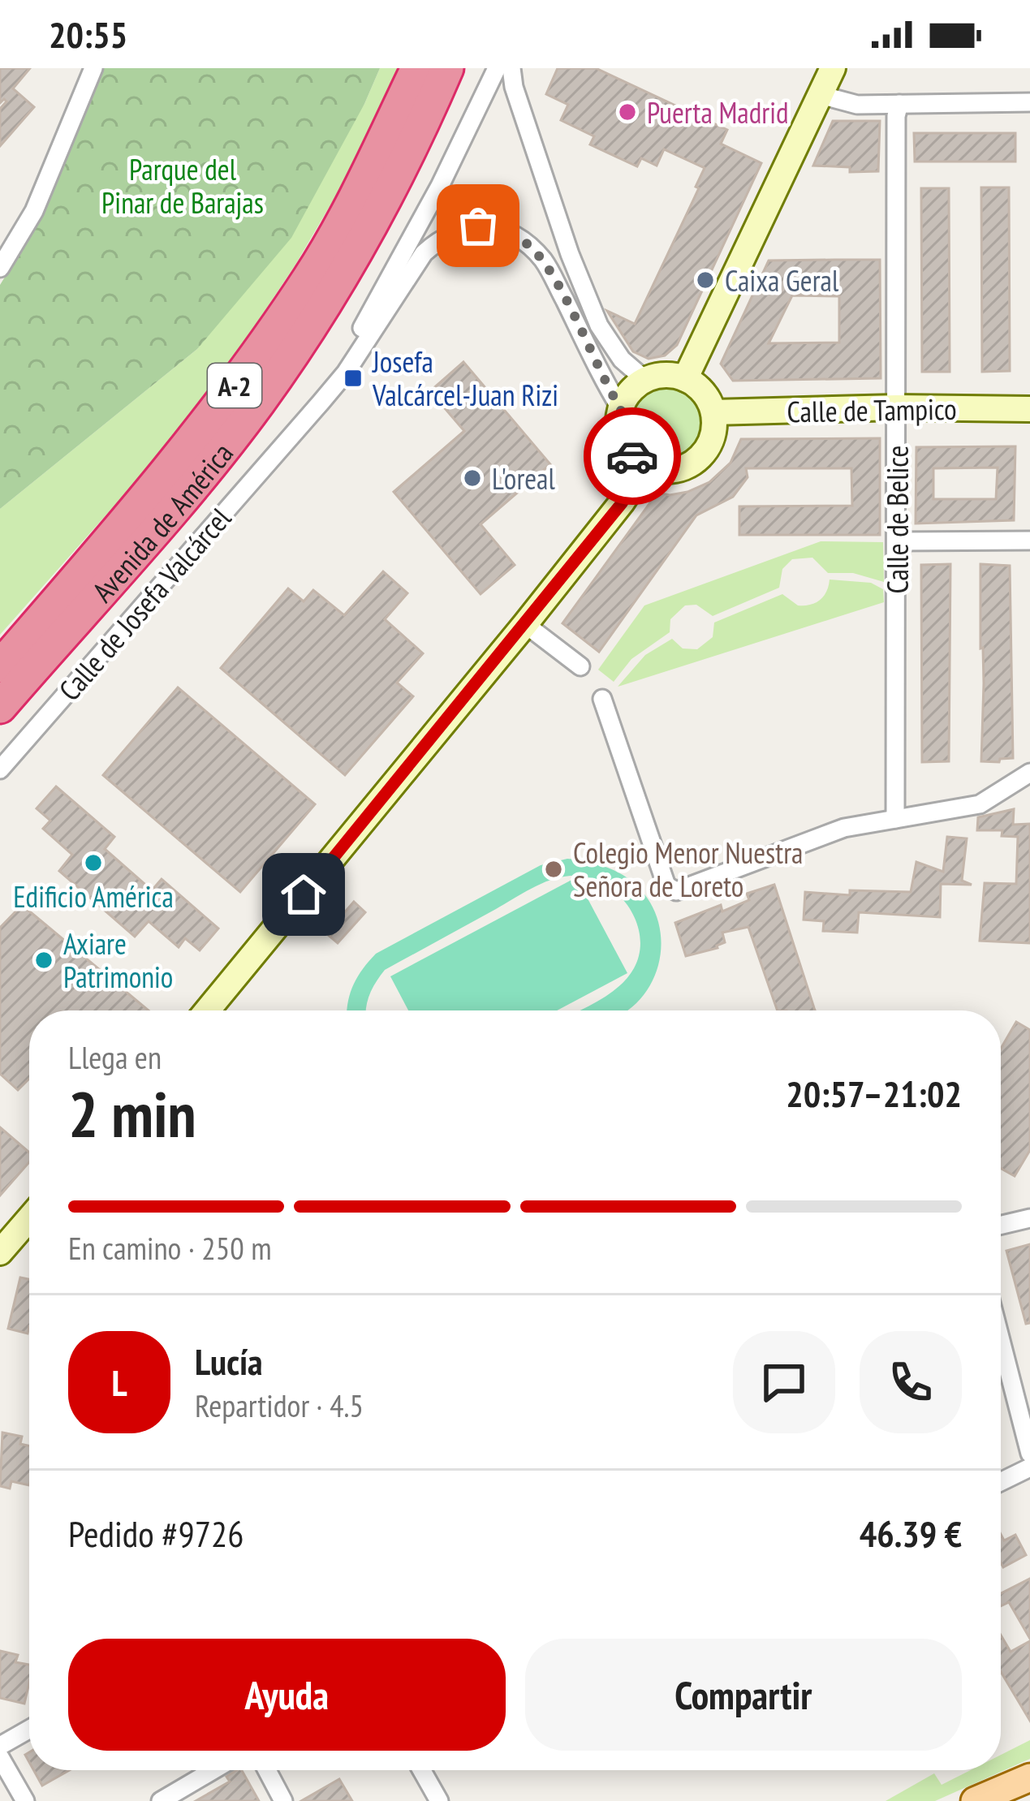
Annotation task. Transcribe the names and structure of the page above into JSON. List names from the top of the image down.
{
  "streets": {
    "highway": ["A-2", "Avenida de América"],
    "street": ["Calle de Tampico", "Calle de Belice", "Calle de Josefa Valcárcel"]
  },
  "crossings": [
    ["Calle de Tampico", "Calle de Belice"],
    ["Calle de Tampico", "Calle de Josefa Valcárcel"]
  ],
  "parks": ["Parque del Pinar de Barajas"],
  "places": {
    "other": [
      "Puerta Madrid",
      "Caixa Geral",
      "L'oreal",
      "Edificio América",
      "Colegio Menor Nuestra Señora de Loreto",
      "Axiare Patrimonio"
    ],
    "transit": ["Josefa Valcárcel-Juan Rizi"]
  },
  "page": {
    "status": "20:55",
    "heading": ["2 min", "Llega en", "20:57–21:02"],
    "panel": [
      "Lucía",
      "Repartidor · 4.5",
      "Pedido #9726",
      "46.39 €"
    ],
    "bar": "En camino · 250 m",
    "round": "L",
    "buttons": ["Ayuda", "Compartir"]
  }
}
